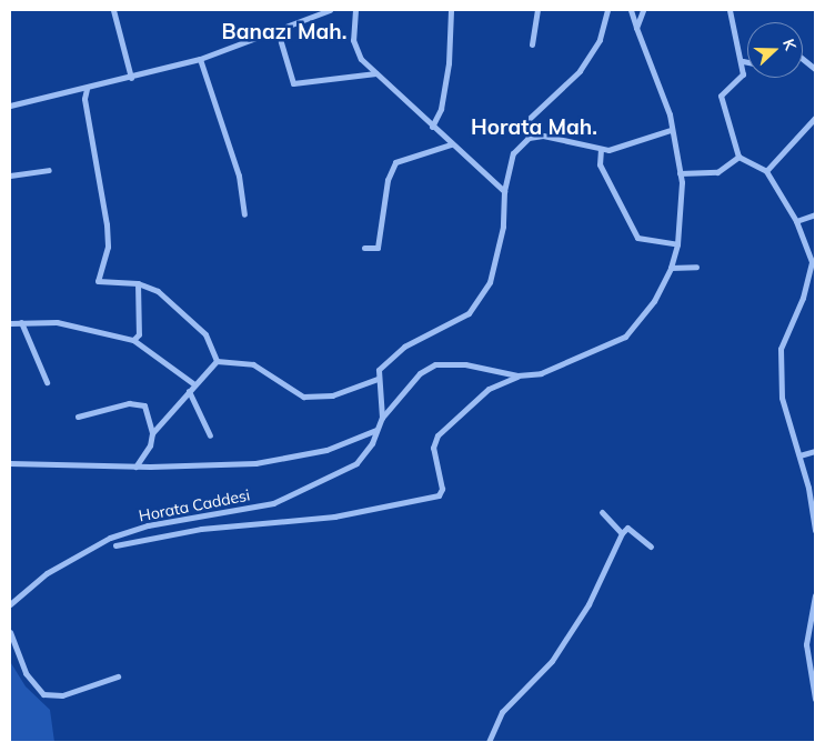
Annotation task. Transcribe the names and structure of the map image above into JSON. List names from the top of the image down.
{
  "streets": {
    "street": ["Horata Caddesi"]
  },
  "districts": ["Banazı Mah.", "Horata Mah."],
  "north": "right"
}
